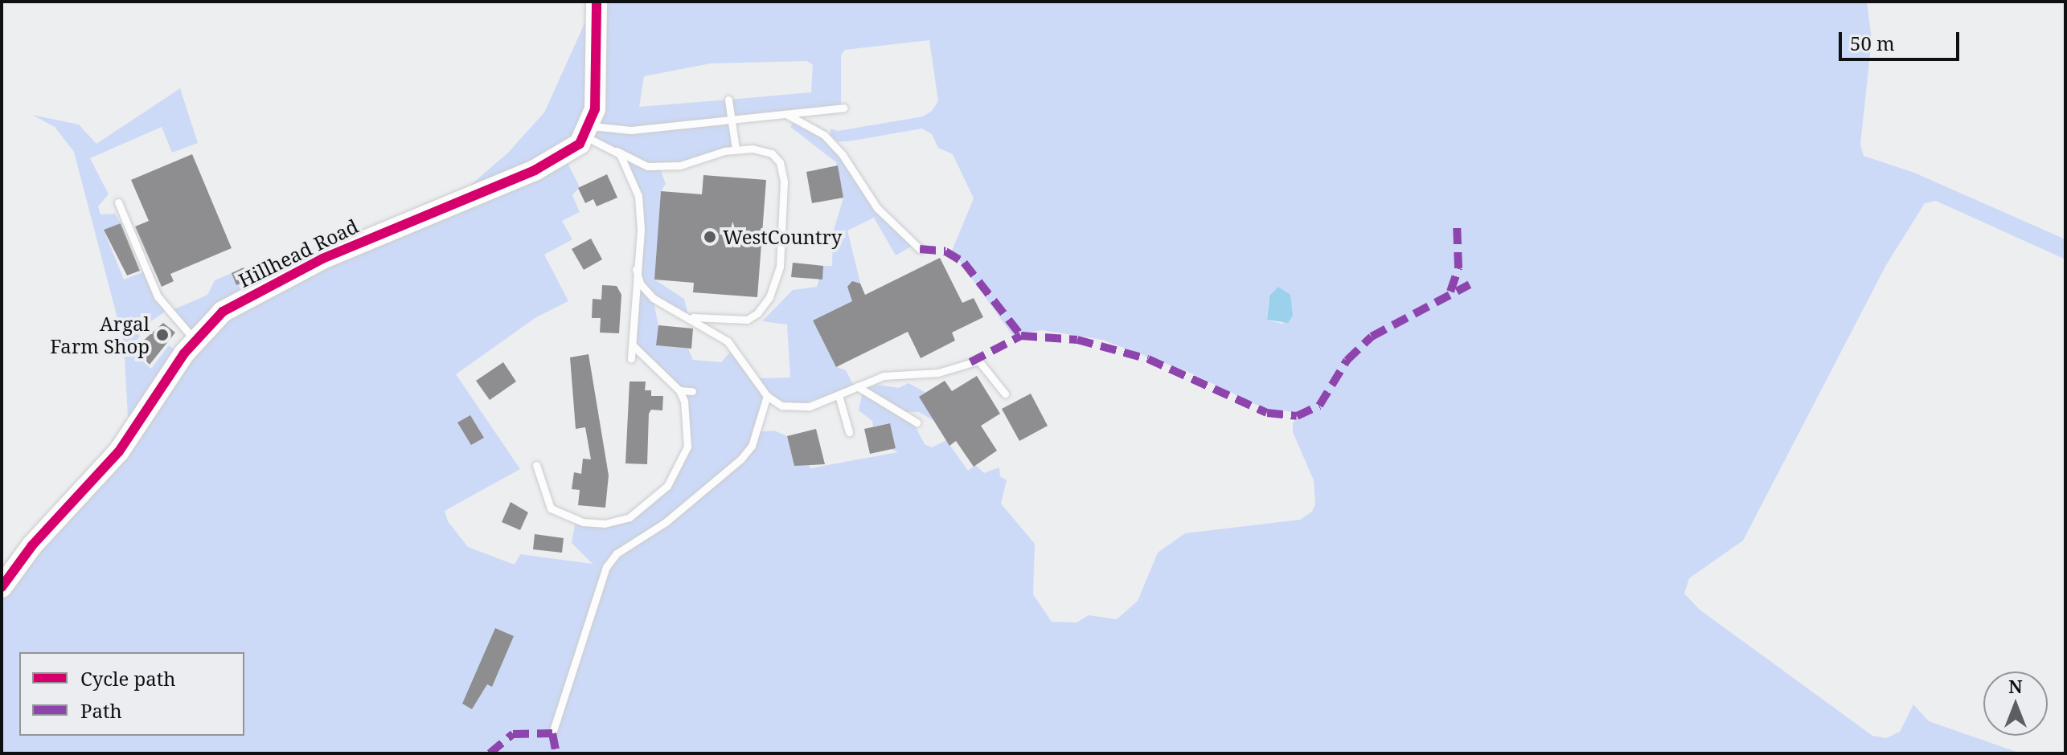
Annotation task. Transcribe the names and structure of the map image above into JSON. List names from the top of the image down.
{
  "streets": {
    "street": ["Hillhead Road"]
  },
  "places": ["WestCountry", "Argal Farm Shop"],
  "legend": ["Cycle path", "Path"],
  "scale_bar": "50 m",
  "north": "top"
}
